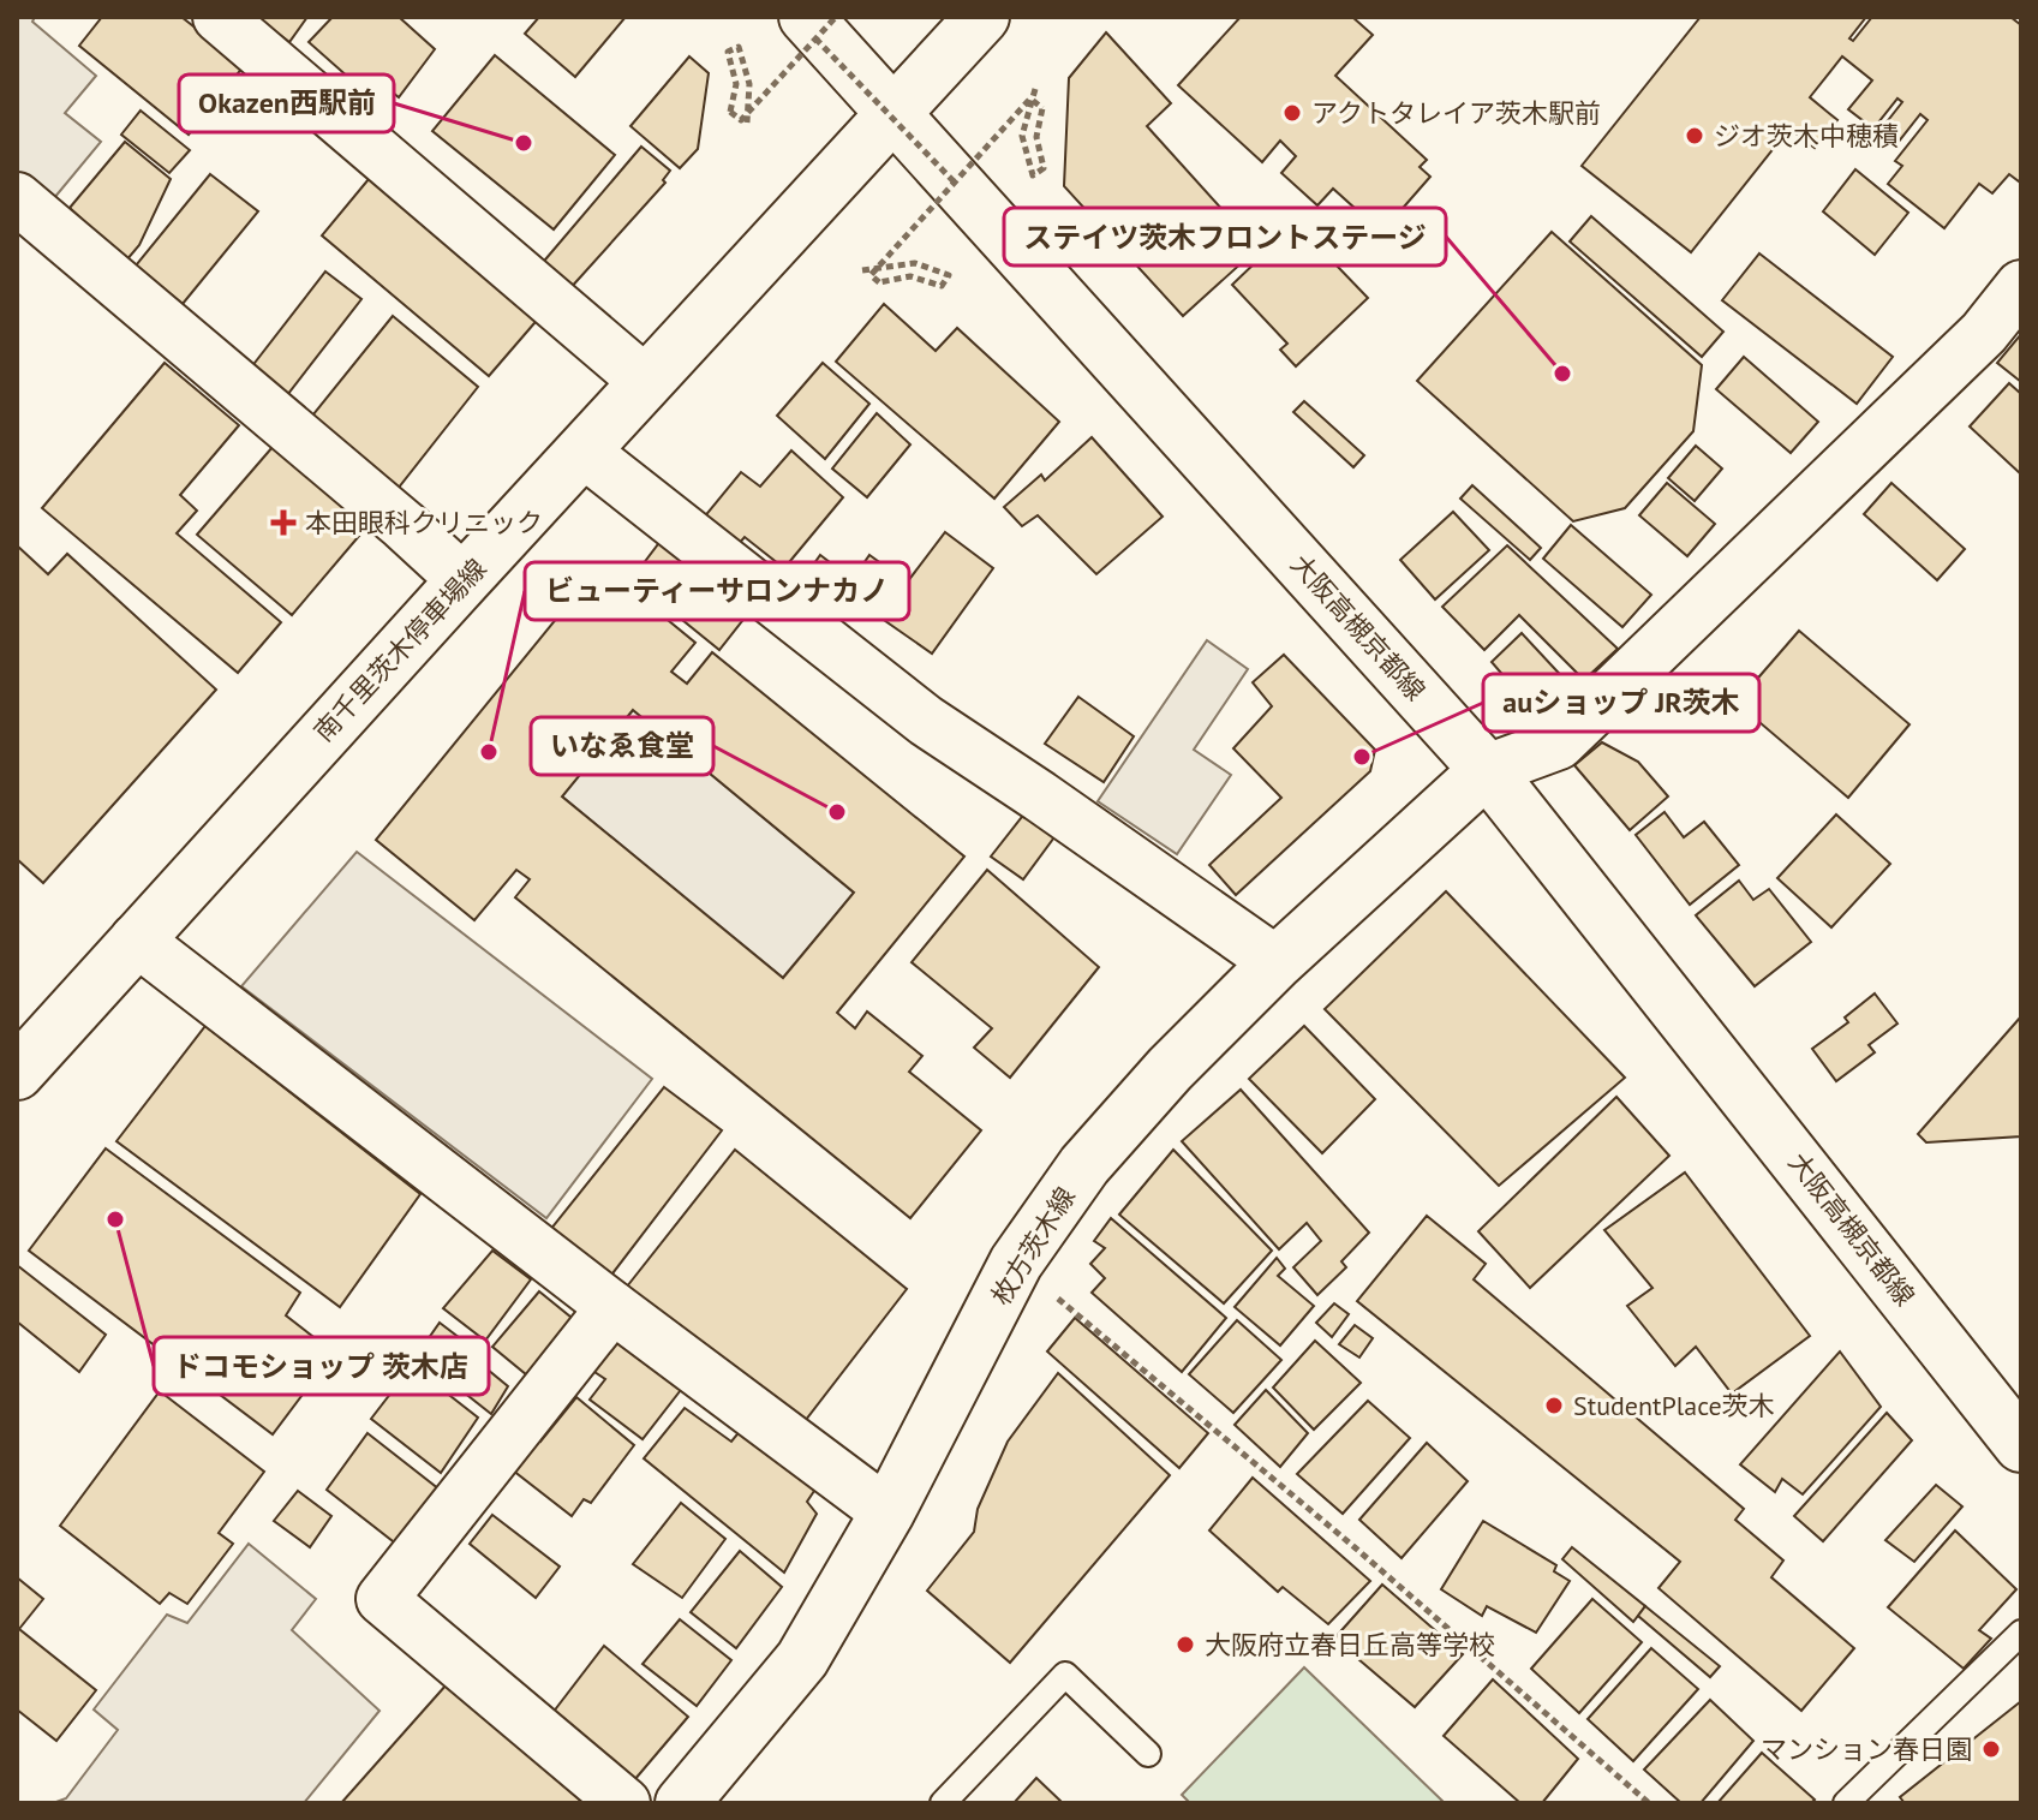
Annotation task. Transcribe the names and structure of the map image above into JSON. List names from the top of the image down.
{
  "streets": {
    "main road": ["大阪高槻京都線", "南千里茨木停車場線", "枚方茨木線"]
  },
  "crossings": [
    ["大阪高槻京都線", "南千里茨木停車場線"],
    ["大阪高槻京都線", "枚方茨木線"]
  ],
  "places": {
    "other": [
      "アクトタレイア茨木駅前",
      "ジオ茨木中穂積",
      "Okazen西駅前",
      "ステイツ茨木フロントステージ",
      "ビューティーサロンナカノ",
      "auショップ JR茨木",
      "いなゑ食堂",
      "ドコモショップ 茨木店",
      "StudentPlace茨木",
      "大阪府立春日丘高等学校",
      "マンション春日園"
    ],
    "health": ["本田眼科クリニック"]
  }
}
